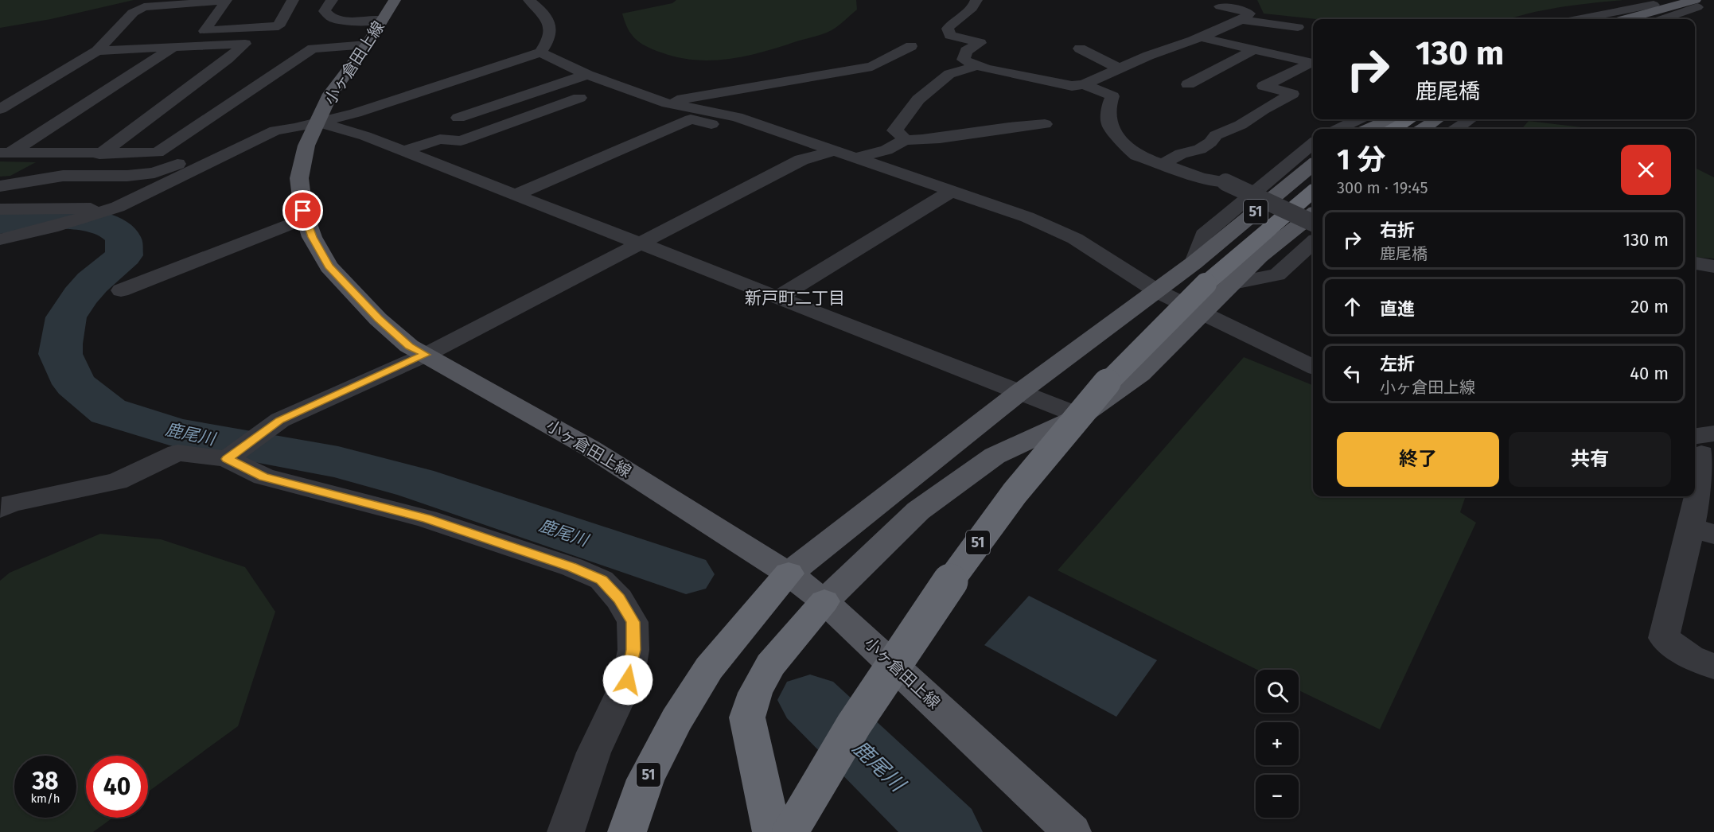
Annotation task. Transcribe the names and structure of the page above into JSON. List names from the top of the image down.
{
  "streets": {
    "highway": ["51"],
    "main road": ["小ヶ倉田上線"]
  },
  "crossings": [
    ["小ヶ倉田上線", "51"]
  ],
  "districts": ["新戸町二丁目"],
  "water": ["鹿尾川"],
  "page": {
    "turn": ["130 m", "鹿尾橋"],
    "heading": ["1 分", "300 m · 19:45"],
    "list": [
      {
        "name": "右折",
        "note": "鹿尾橋",
        "value": "130 m"
      },
      {
        "name": "直進",
        "value": "20 m"
      },
      {
        "name": "左折",
        "note": "小ヶ倉田上線",
        "value": "40 m"
      }
    ],
    "buttons": ["終了", "共有"],
    "map_buttons": ["+", "−"],
    "speed": "38 km/h",
    "limit": "40"
  }
}
